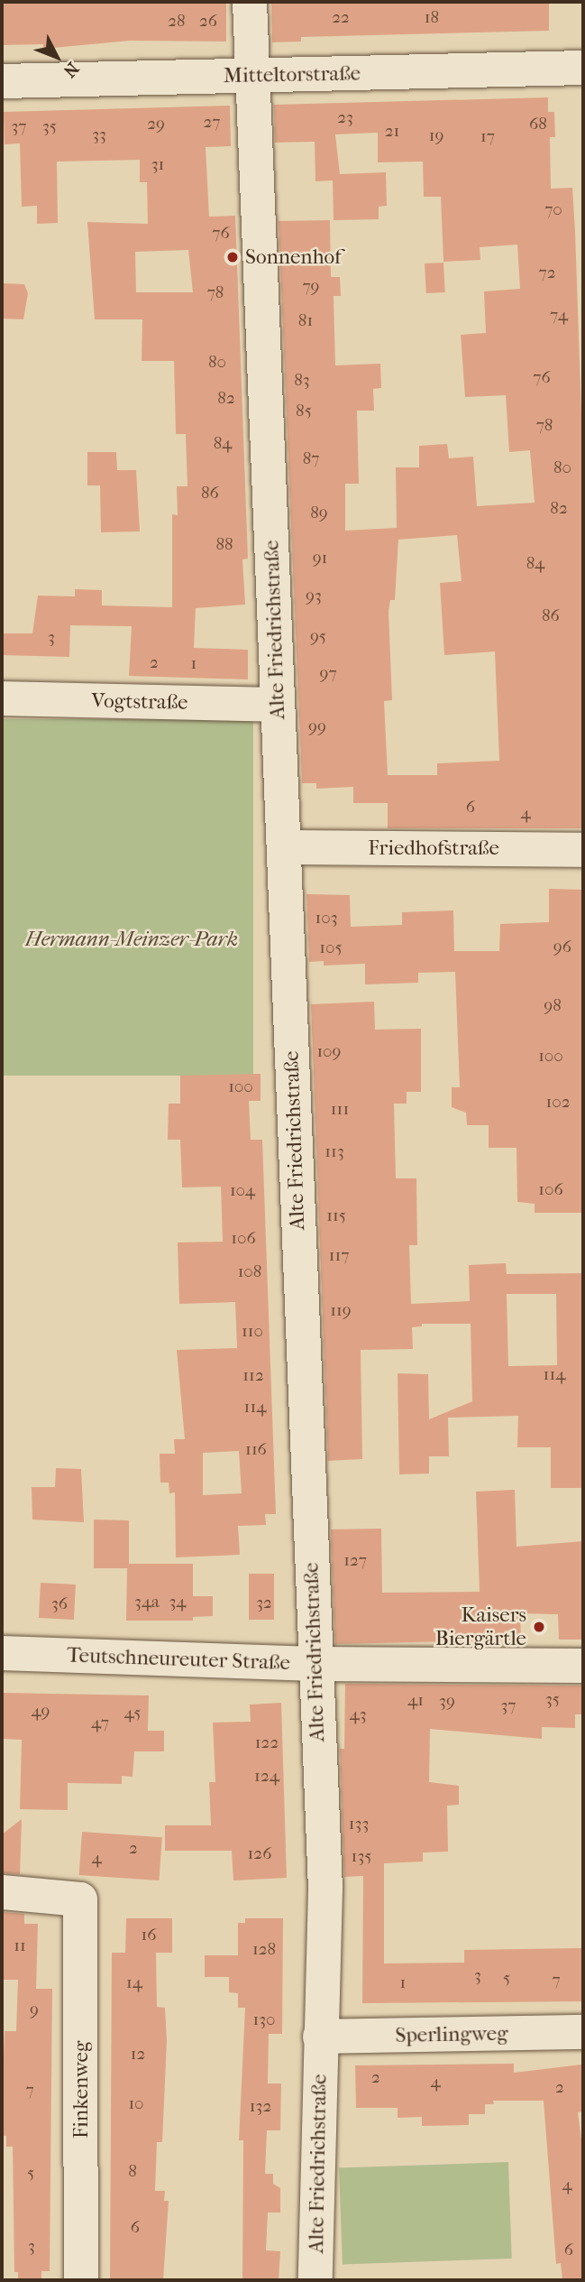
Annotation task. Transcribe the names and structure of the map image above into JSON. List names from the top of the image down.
{
  "streets": {
    "street": [
      "Mitteltorstraße",
      "Alte Friedrichstraße",
      "Vogtstraße",
      "Friedhofstraße",
      "Teutschneureuter Straße",
      "Sperlingweg",
      "Finkenweg"
    ]
  },
  "crossings": [
    ["Mitteltorstraße", "Alte Friedrichstraße"],
    ["Alte Friedrichstraße", "Vogtstraße"],
    ["Alte Friedrichstraße", "Friedhofstraße"],
    ["Alte Friedrichstraße", "Teutschneureuter Straße"],
    ["Alte Friedrichstraße", "Sperlingweg"]
  ],
  "parks": ["Hermann-Meinzer-Park"],
  "places": ["Sonnenhof", "Kaisers Biergärtle"],
  "house_numbers": [
    "22",
    "18",
    "28",
    "26",
    "23",
    "27",
    "29",
    "68",
    "37",
    "35",
    "21",
    "33",
    "19",
    "17",
    "31",
    "70",
    "76",
    "72",
    "79",
    "78",
    "74",
    "81",
    "80",
    "76",
    "83",
    "82",
    "85",
    "78",
    "84",
    "87",
    "80",
    "86",
    "82",
    "89",
    "88",
    "91",
    "84",
    "93",
    "86",
    "95",
    "3",
    "2",
    "1",
    "97",
    "99",
    "6",
    "4",
    "103",
    "96",
    "105",
    "98",
    "109",
    "100",
    "100",
    "102",
    "111",
    "113",
    "106",
    "104",
    "115",
    "106",
    "117",
    "108",
    "119",
    "110",
    "114",
    "112",
    "114",
    "116",
    "127",
    "34a",
    "34",
    "32",
    "36",
    "35",
    "41",
    "39",
    "37",
    "49",
    "45",
    "43",
    "47",
    "122",
    "124",
    "133",
    "2",
    "126",
    "135",
    "4",
    "16",
    "11",
    "128",
    "3",
    "5",
    "7",
    "14",
    "1",
    "9",
    "130",
    "12",
    "2",
    "4",
    "2",
    "7",
    "10",
    "132",
    "8",
    "5",
    "4",
    "6",
    "3",
    "6"
  ],
  "north": "bottom right"
}
